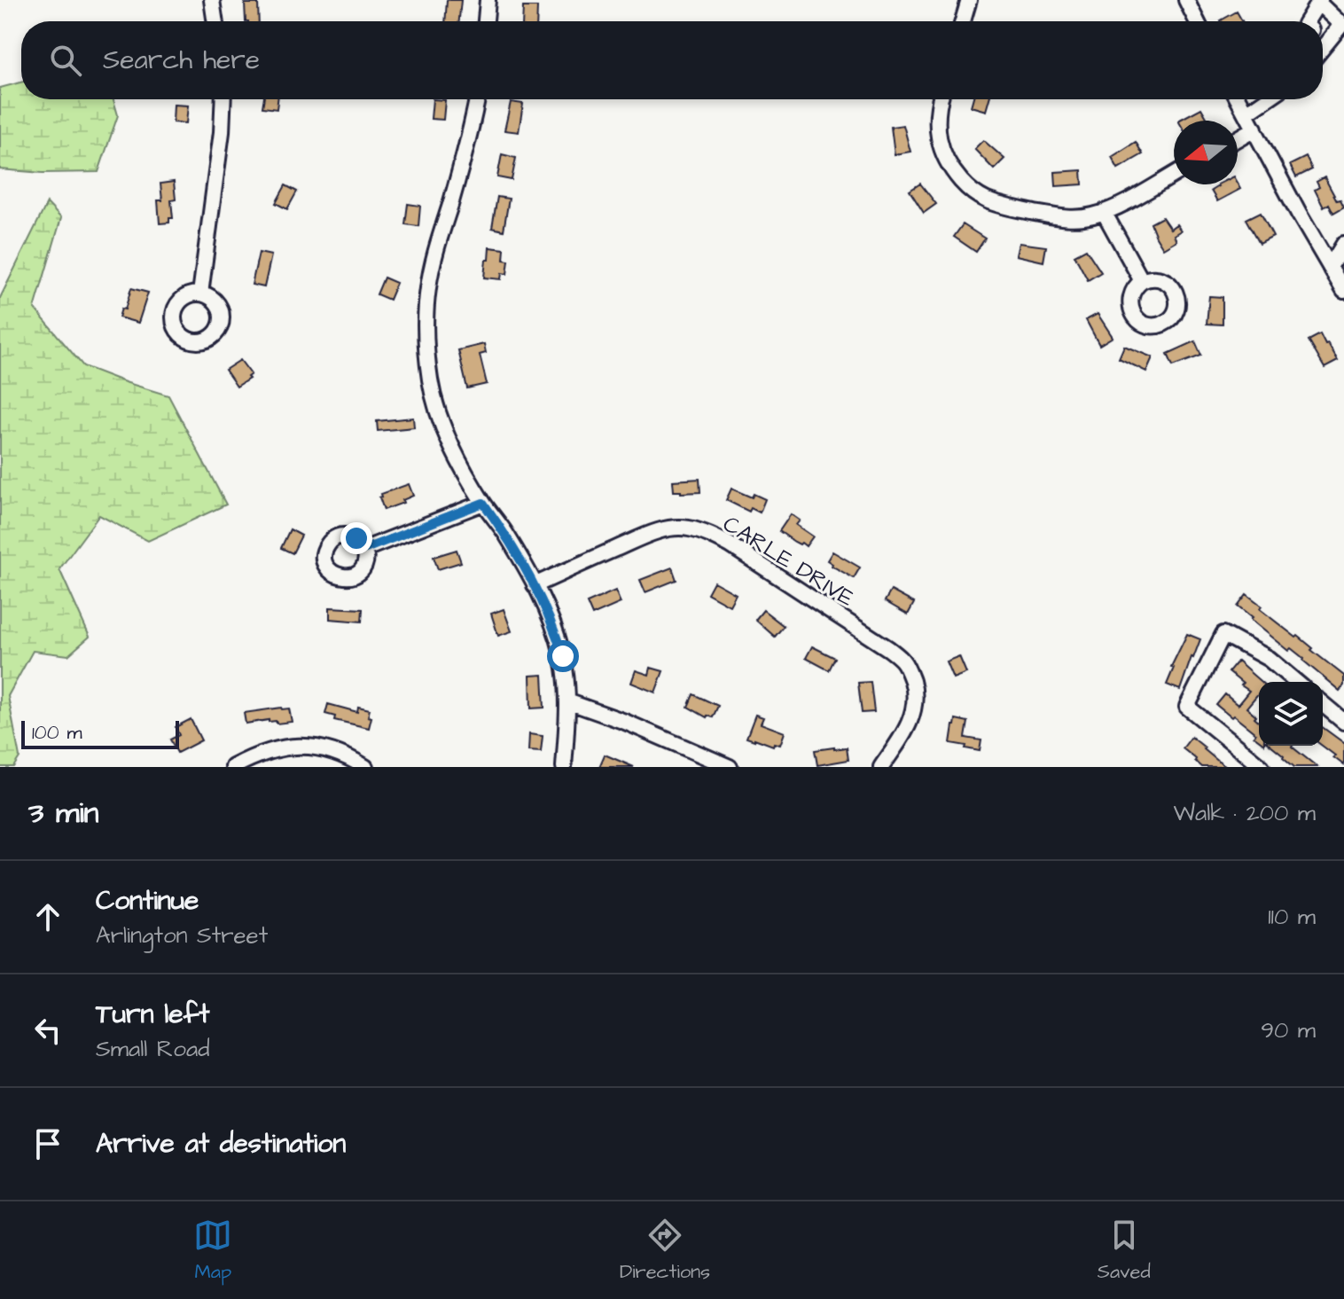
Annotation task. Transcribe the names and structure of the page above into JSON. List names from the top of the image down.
{
  "streets": {
    "street": ["CARLE DRIVE"]
  },
  "scale_bar": "100 m",
  "north": "left",
  "page": {
    "search": "Search here",
    "scale": "100 m",
    "heading": ["3 min", "Walk · 200 m"],
    "list": [
      ["Continue", "Arlington Street", "110 m"],
      ["Turn left", "Small Road", "90 m"],
      "Arrive at destination"
    ],
    "nav": ["Map", "Directions", "Saved"]
  }
}
